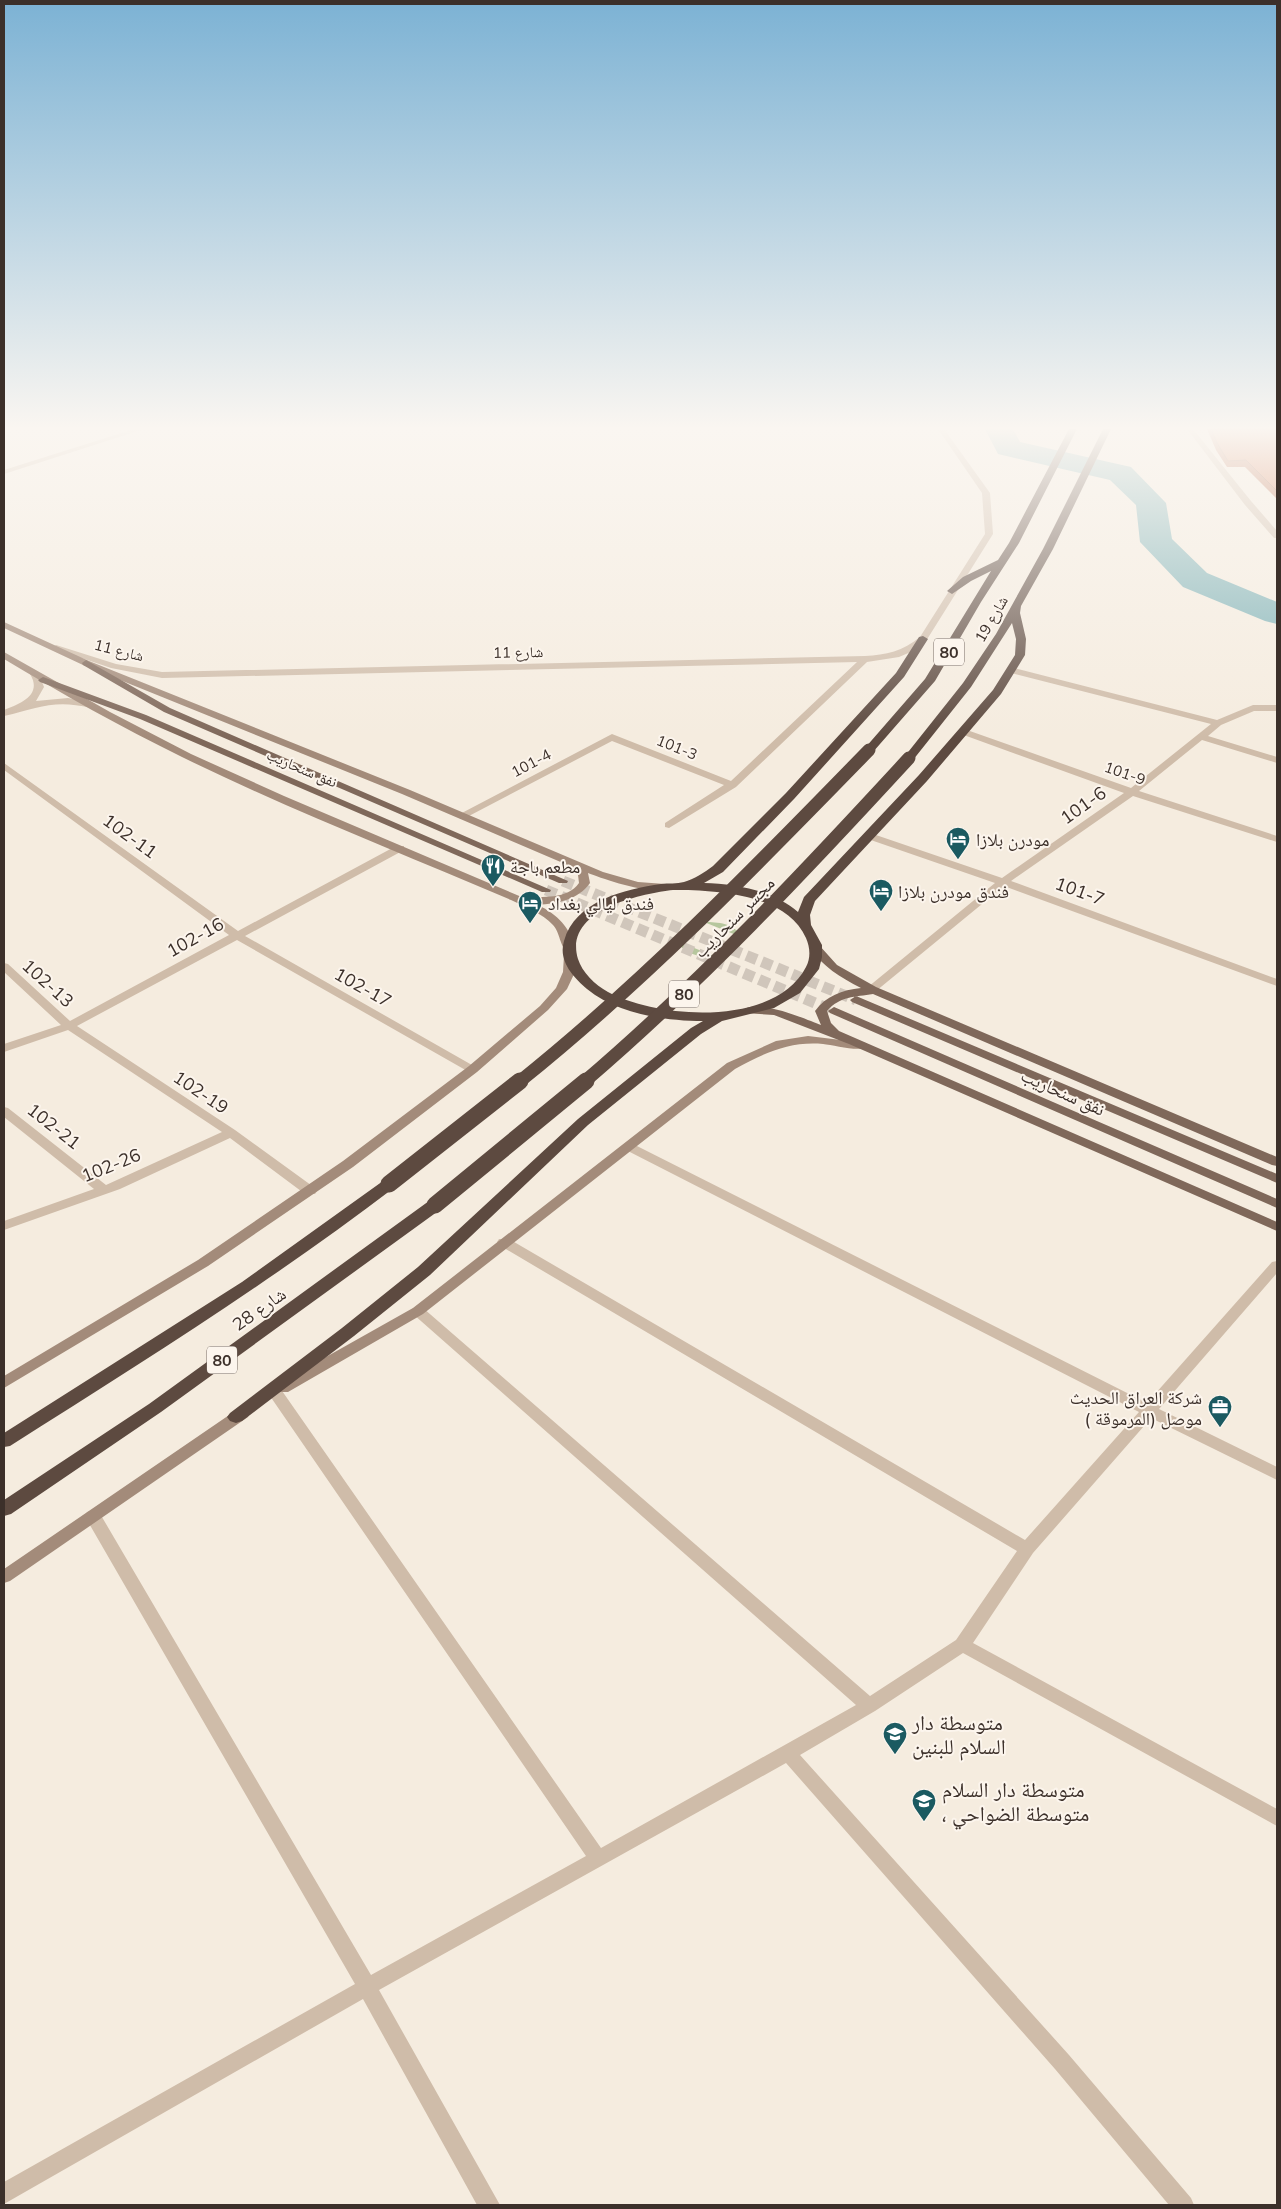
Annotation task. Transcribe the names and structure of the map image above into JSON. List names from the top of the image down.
{
  "streets": {
    "highway": [
      "شارع 19",
      "80",
      "مجسر سنحاريب",
      "شارع 28"
    ],
    "main road": ["شارع 11", "نفق سنحاريب"],
    "street": [
      "101-3",
      "101-4",
      "101-9",
      "101-6",
      "102-11",
      "101-7",
      "102-16",
      "102-13",
      "102-17",
      "102-19",
      "102-21",
      "102-26"
    ]
  },
  "crossings": [
    ["شارع 19", "مجسر سنحاريب"],
    ["شارع 11", "101-4"],
    ["شارع 11", "نفق سنحاريب"],
    ["101-3", "101-4"],
    ["101-9", "101-6"],
    ["101-6", "101-7"],
    ["102-11", "102-16"],
    ["102-11", "102-17"],
    ["مجسر سنحاريب", "شارع 28"],
    ["102-16", "102-13"],
    ["102-16", "102-17"],
    ["102-16", "102-19"],
    ["102-13", "102-19"],
    ["102-19", "102-26"],
    ["102-21", "102-26"]
  ],
  "places": {
    "hotel": ["مودرن بلازا", "فندق مودرن بلازا", "فندق ليالي بغداد"],
    "restaurant": ["مطعم باجة"],
    "office": ["شركة العراق الحديث ( المرموقة) موصل"],
    "school or university": ["متوسطة دار السلام للبنين", "متوسطة دار السلام ، متوسطة الضواحي"]
  }
}
